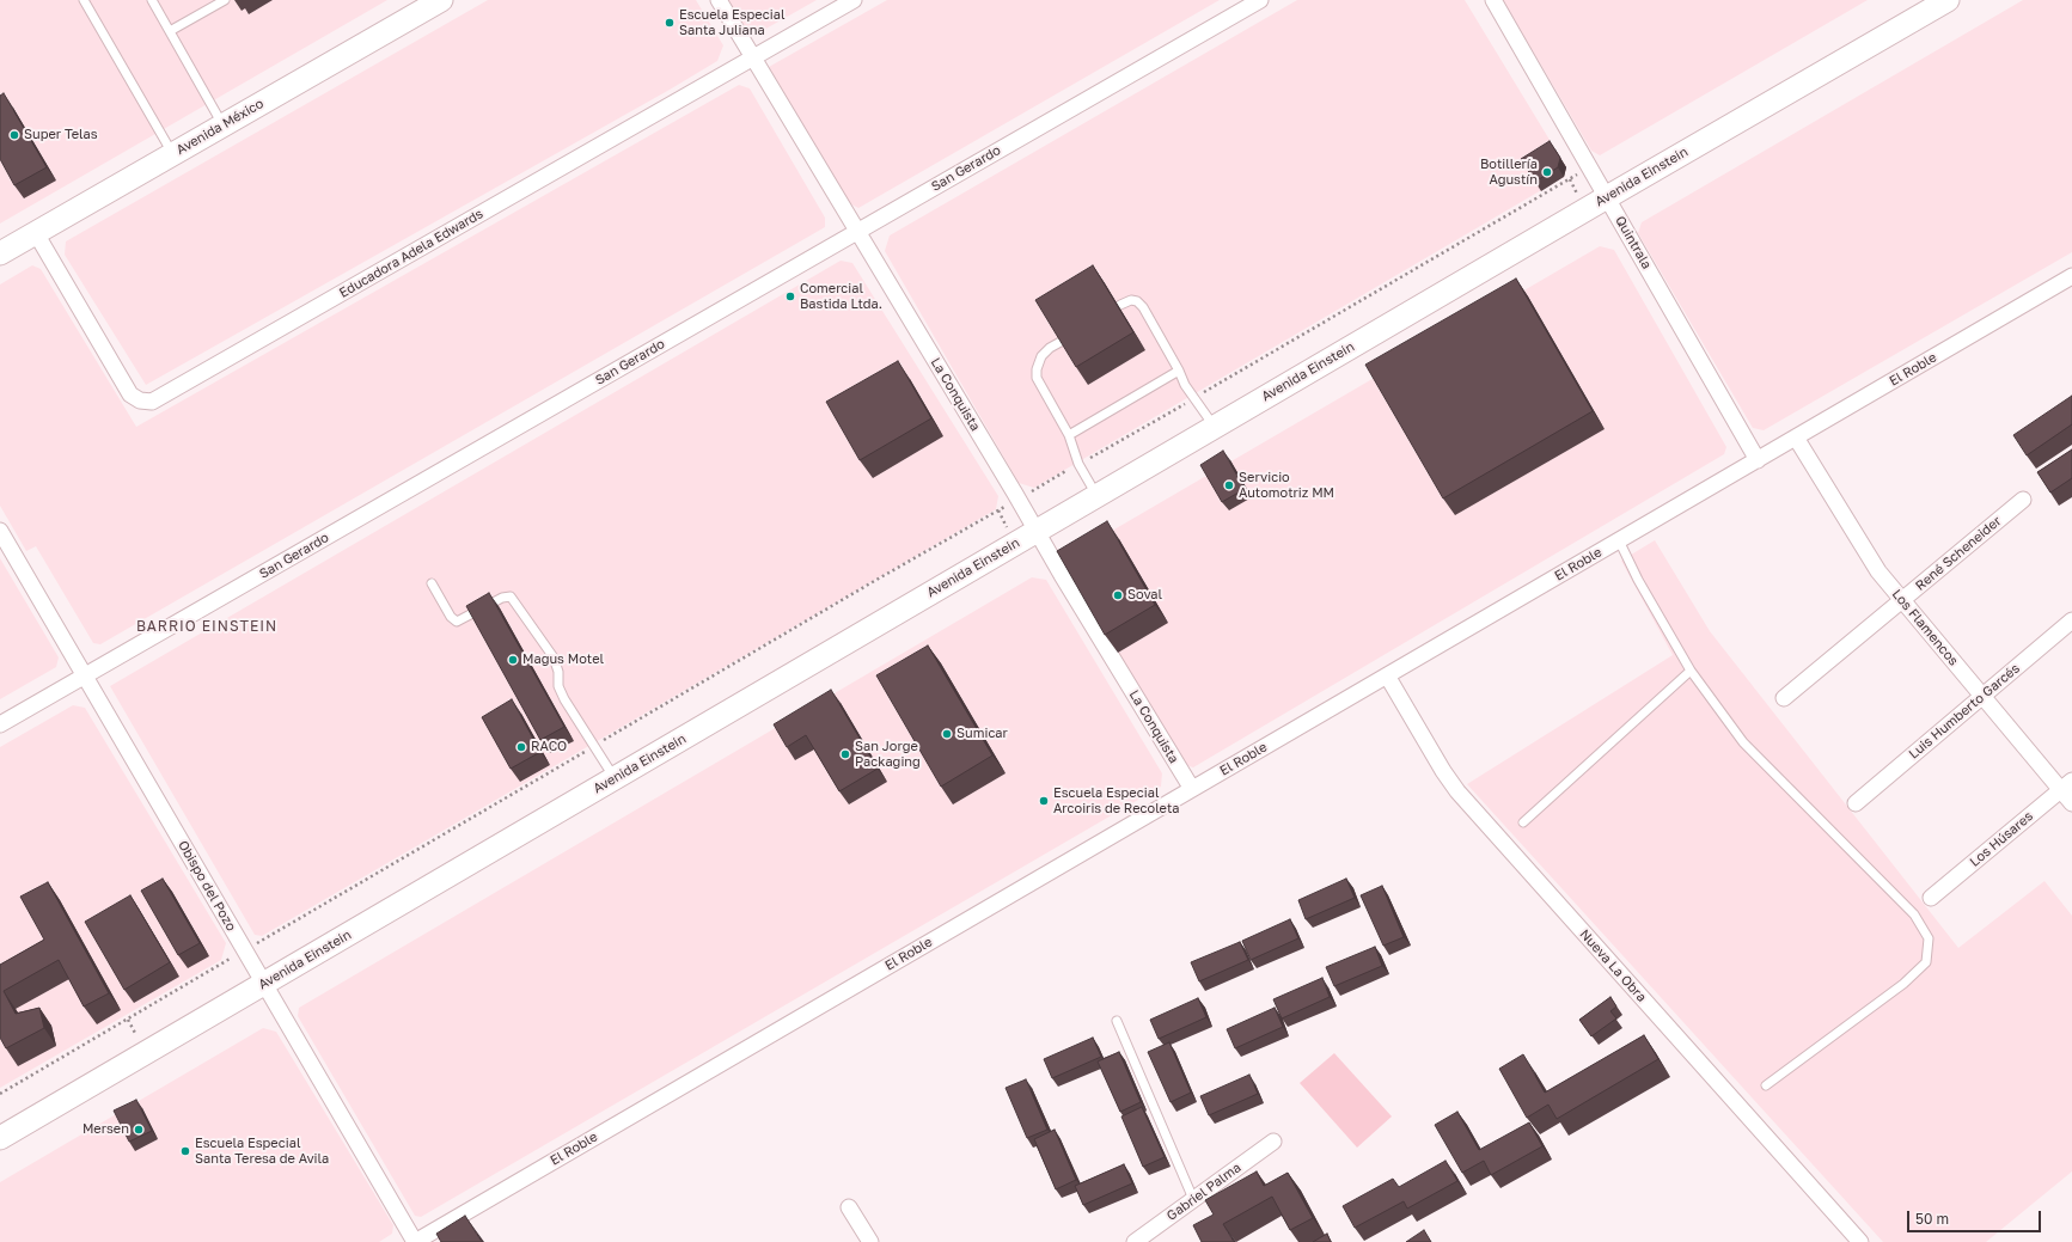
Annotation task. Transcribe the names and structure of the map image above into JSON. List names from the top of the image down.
{
  "streets": {
    "main road": ["Avenida México", "Avenida Einstein"],
    "street": [
      "San Gerardo",
      "Quintrala",
      "Educadora Adela Edwards",
      "El Roble",
      "La Conquista",
      "René Scheneider",
      "Los Flamencos",
      "Luis Humberto Garcés",
      "Los Húsares",
      "Obispo del Pozo",
      "Nueva La Obra",
      "Gabriel Palma"
    ]
  },
  "crossings": [
    ["Avenida México", "Educadora Adela Edwards"],
    ["San Gerardo", "La Conquista"],
    ["San Gerardo", "Obispo del Pozo"],
    ["Avenida Einstein", "Quintrala"],
    ["Avenida Einstein", "La Conquista"],
    ["Avenida Einstein", "Obispo del Pozo"],
    ["Quintrala", "El Roble"],
    ["Educadora Adela Edwards", "La Conquista"],
    ["El Roble", "La Conquista"],
    ["El Roble", "Los Flamencos"],
    ["El Roble", "Obispo del Pozo"],
    ["El Roble", "Nueva La Obra"],
    ["René Scheneider", "Los Flamencos"],
    ["Los Flamencos", "Luis Humberto Garcés"],
    ["Los Flamencos", "Los Húsares"]
  ],
  "districts": ["BARRIO EINSTEIN"],
  "places": [
    "Escuela Especial Santa Juliana",
    "Super Telas",
    "Botillería Agustín",
    "Comercial Bastida Ltda.",
    "Servicio Automotriz MM",
    "Soval",
    "Magus Motel",
    "Sumicar",
    "RACO",
    "San Jorge Packaging",
    "Escuela Especial Arcoiris de Recoleta",
    "Mersen",
    "Escuela Especial Santa Teresa de Avila"
  ],
  "scale_bar": "50 m"
}
